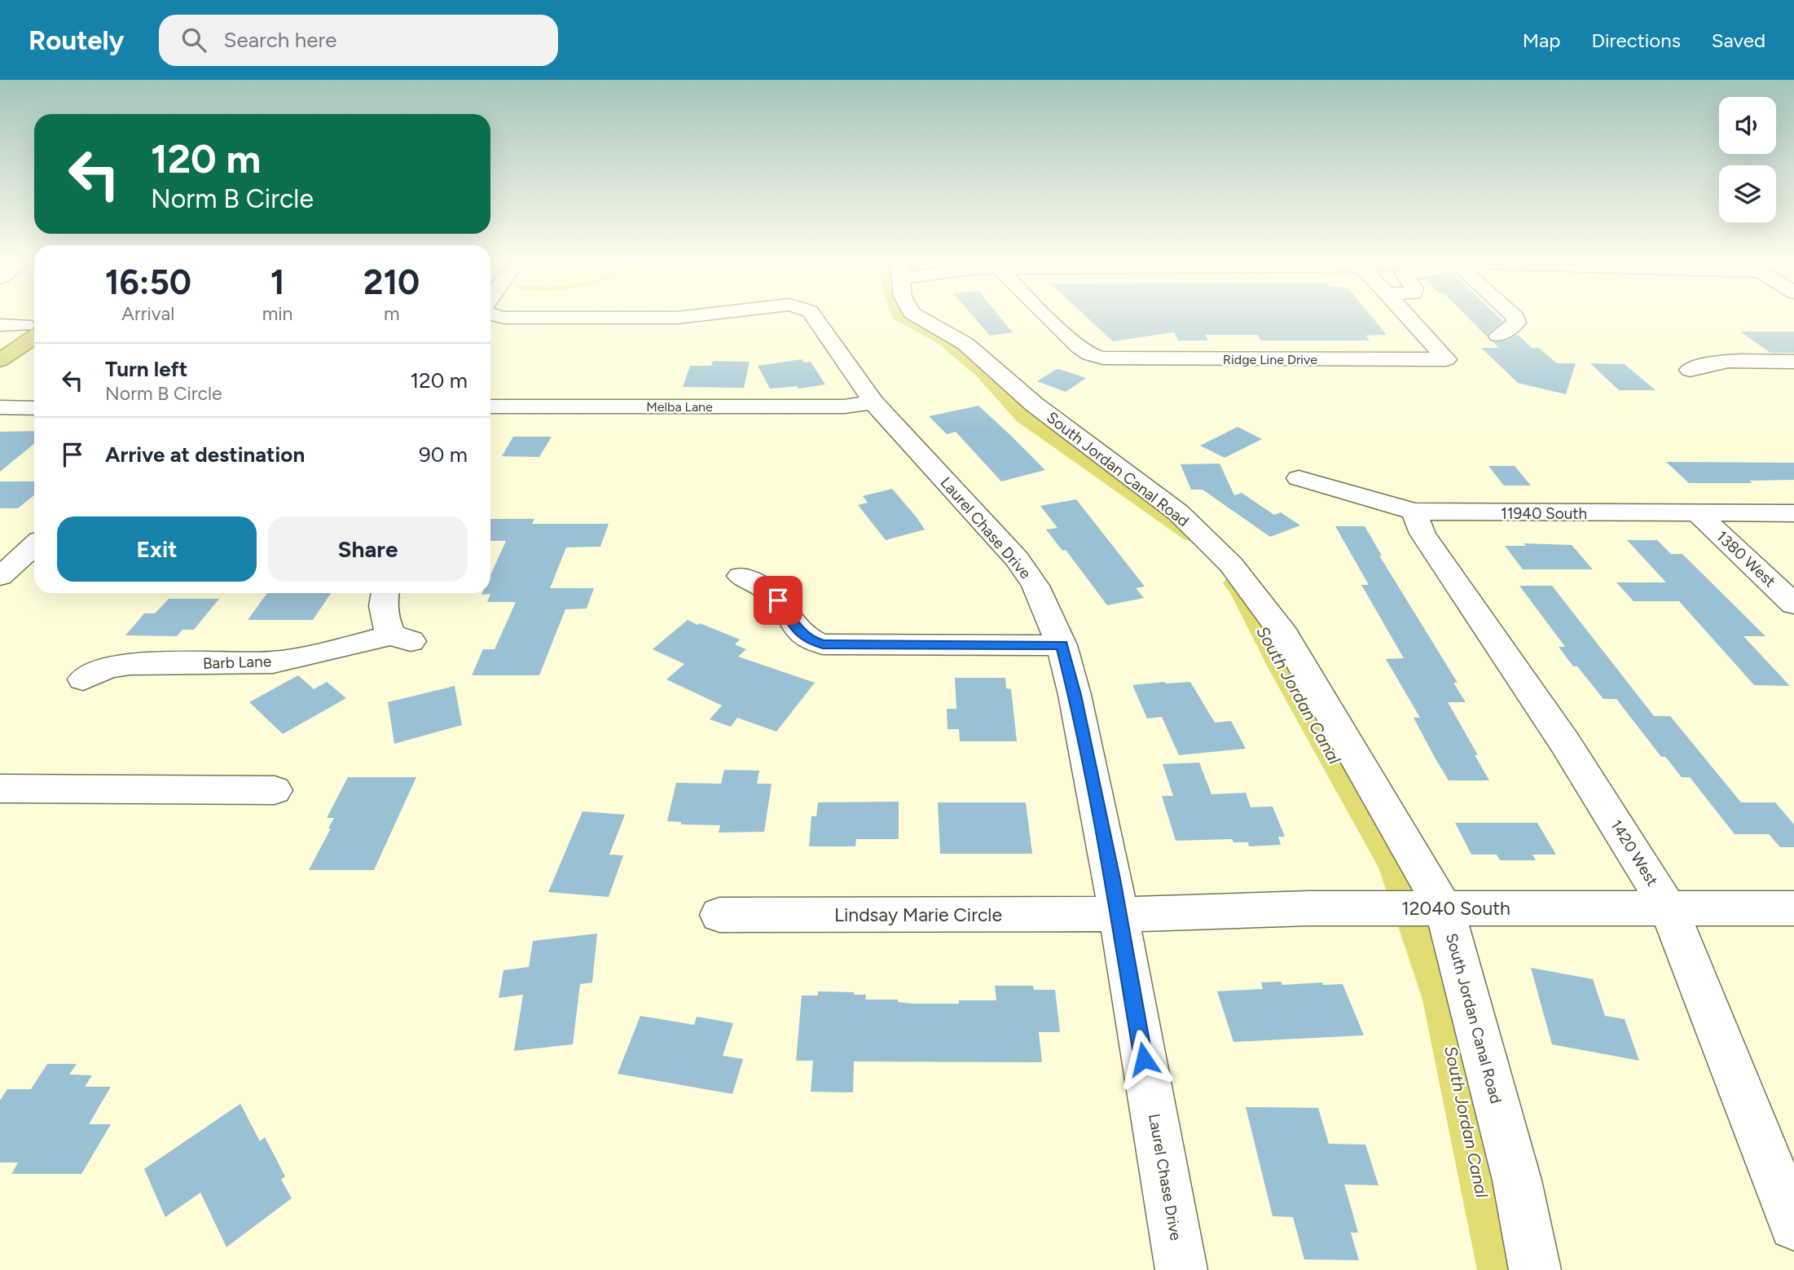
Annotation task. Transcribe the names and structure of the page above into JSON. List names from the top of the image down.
{
  "streets": {
    "street": [
      "Ridge Line Drive",
      "Melba Lane",
      "South Jordan Canal Road",
      "11940 South",
      "Laurel Chase Drive",
      "1380 West",
      "Barb Lane",
      "1420 West",
      "12040 South",
      "Lindsay Marie Circle"
    ]
  },
  "crossings": [
    ["Melba Lane", "Laurel Chase Drive"],
    ["South Jordan Canal Road", "12040 South"],
    ["11940 South", "1380 West"],
    ["11940 South", "1420 West"],
    ["Laurel Chase Drive", "12040 South"],
    ["Laurel Chase Drive", "Lindsay Marie Circle"],
    ["1420 West", "12040 South"],
    ["12040 South", "Lindsay Marie Circle"]
  ],
  "water": ["South Jordan Canal"],
  "page": {
    "header": "Routely",
    "search": "Search here",
    "nav": ["Map", "Directions", "Saved"],
    "turn": ["120 m", "Norm B Circle"],
    "eta": [
      "16:50",
      "Arrival",
      "1",
      "min",
      "210",
      "m"
    ],
    "list": [
      {
        "name": "Turn left",
        "note": "Norm B Circle",
        "value": "120 m"
      },
      {
        "name": "Arrive at destination",
        "value": "90 m"
      }
    ],
    "buttons": ["Exit", "Share"]
  }
}
